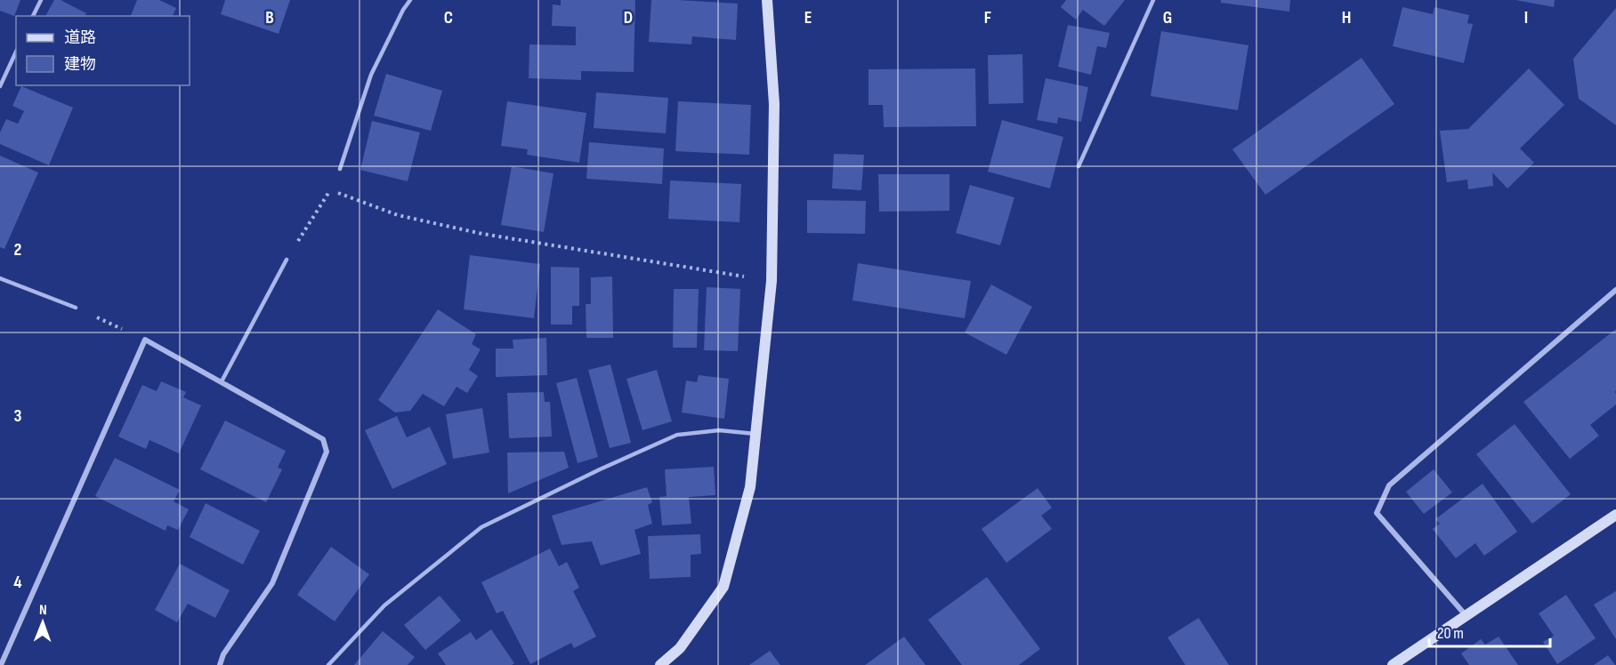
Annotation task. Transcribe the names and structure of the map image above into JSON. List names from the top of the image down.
{
  "legend": ["道路", "建物"],
  "scale_bar": "20 m",
  "north": "top",
  "grid": {
    "columns": [
      "B",
      "C",
      "D",
      "E",
      "F",
      "G",
      "H",
      "I"
    ],
    "rows": ["2", "3", "4"]
  }
}
